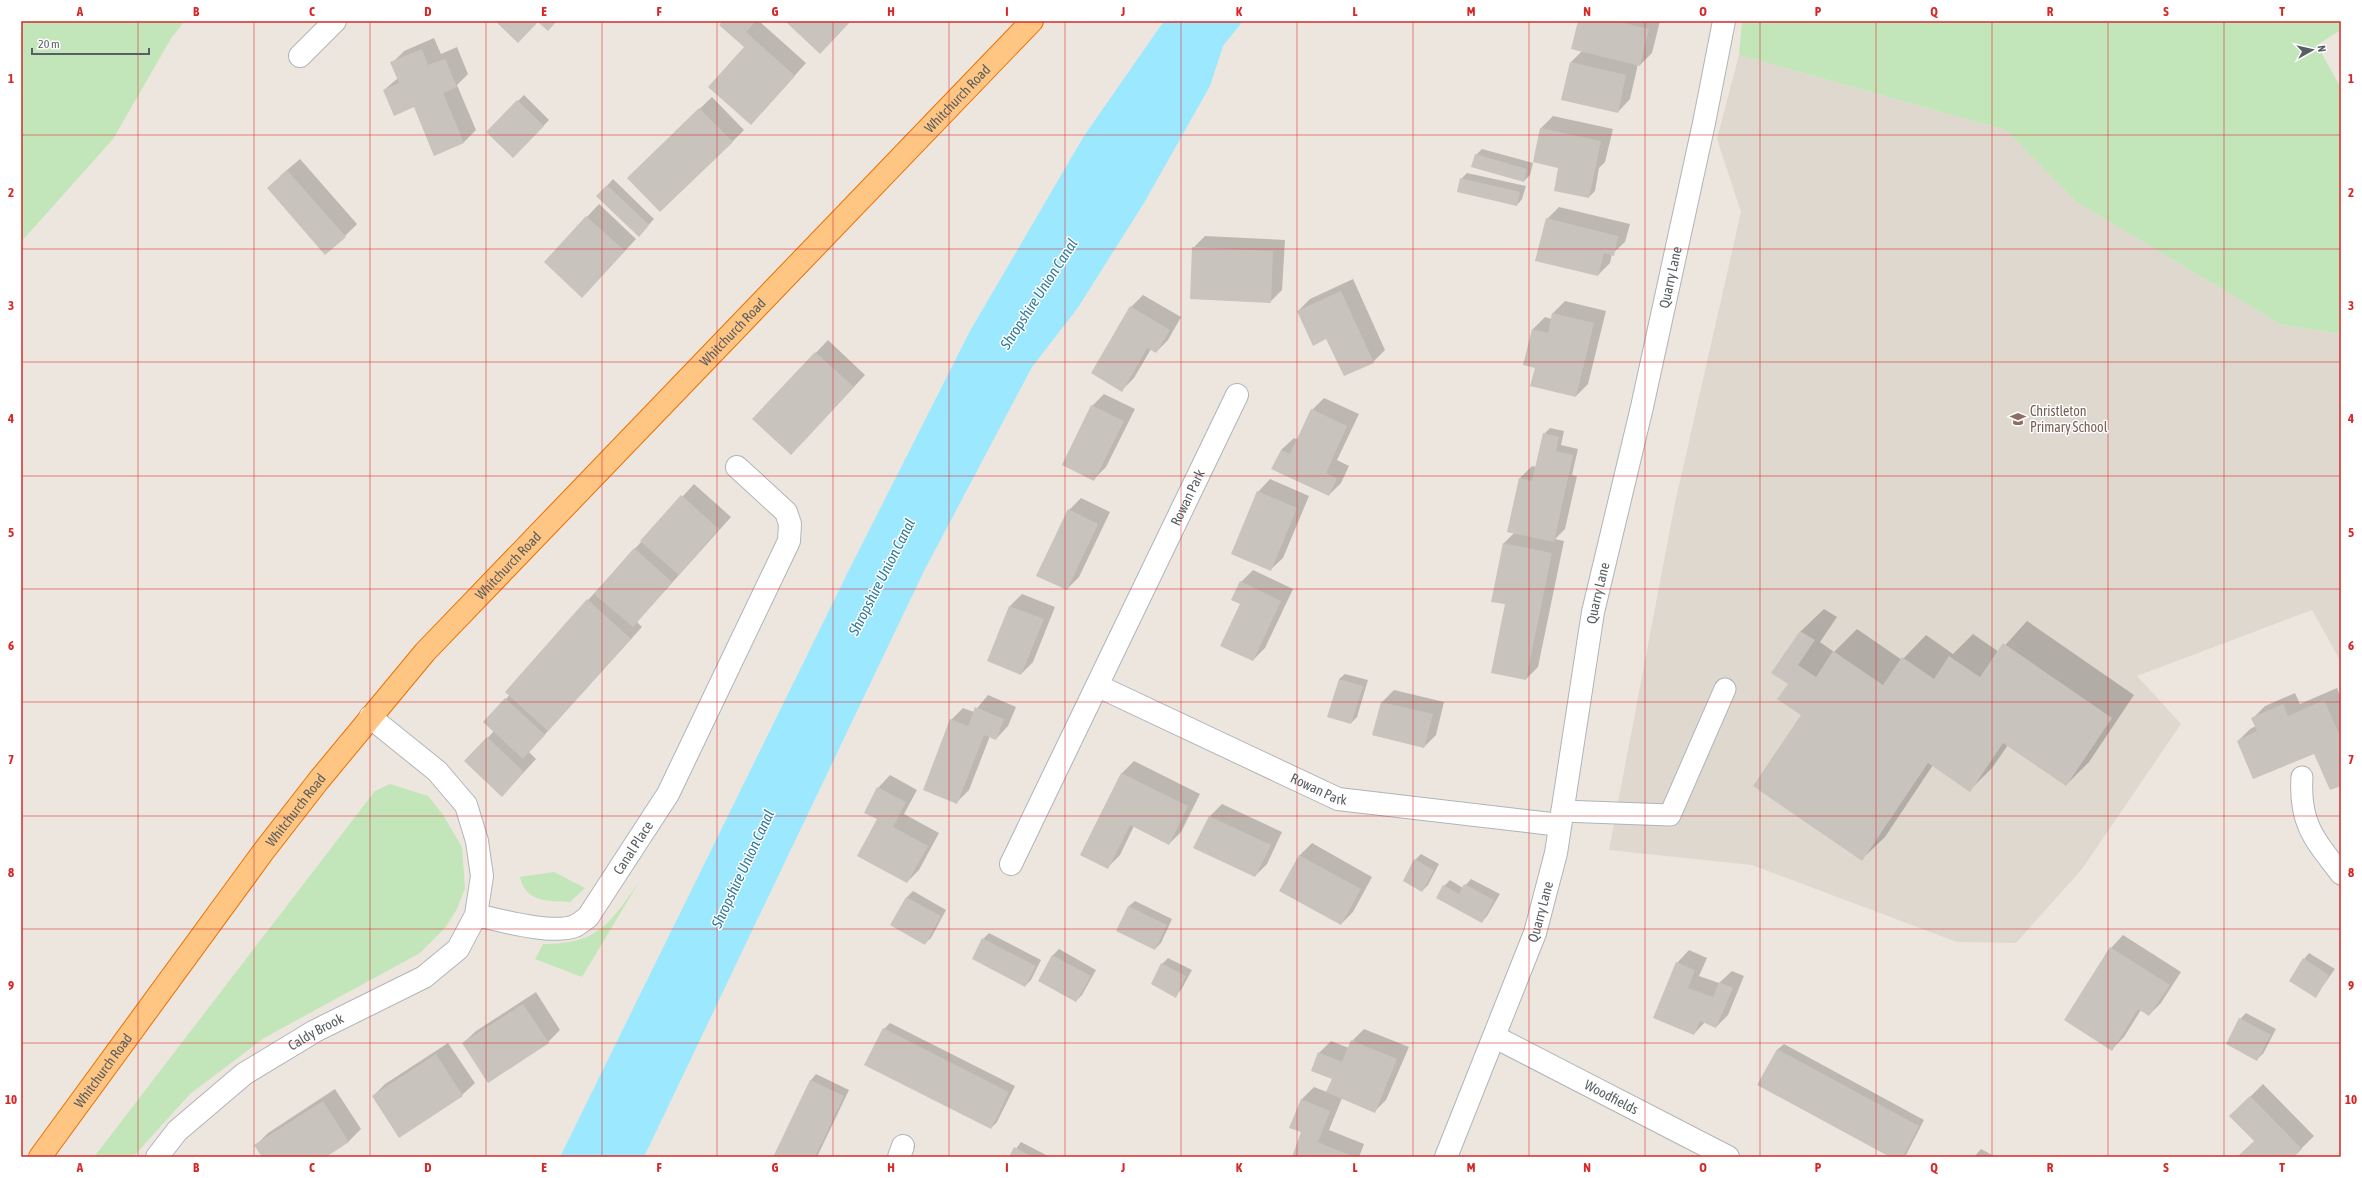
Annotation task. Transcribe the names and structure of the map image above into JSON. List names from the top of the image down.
{
  "streets": {
    "highway": ["Whitchurch Road"],
    "street": [
      "Quarry Lane",
      "Rowan Park",
      "Canal Place",
      "Caldy Brook",
      "Woodfields"
    ]
  },
  "crossings": [
    ["Quarry Lane", "Rowan Park"],
    ["Quarry Lane", "Woodfields"],
    ["Canal Place", "Caldy Brook"]
  ],
  "water": ["Shropshire Union Canal"],
  "places": {
    "school or university": ["Christleton Primary School"]
  },
  "scale_bar": "20 m",
  "north": "right",
  "grid": {
    "columns": [
      "A",
      "B",
      "C",
      "D",
      "E",
      "F",
      "G",
      "H",
      "I",
      "J",
      "K",
      "L",
      "M",
      "N",
      "O",
      "P",
      "Q",
      "R",
      "S",
      "T"
    ],
    "rows": [
      "1",
      "2",
      "3",
      "4",
      "5",
      "6",
      "7",
      "8",
      "9",
      "10"
    ]
  }
}
